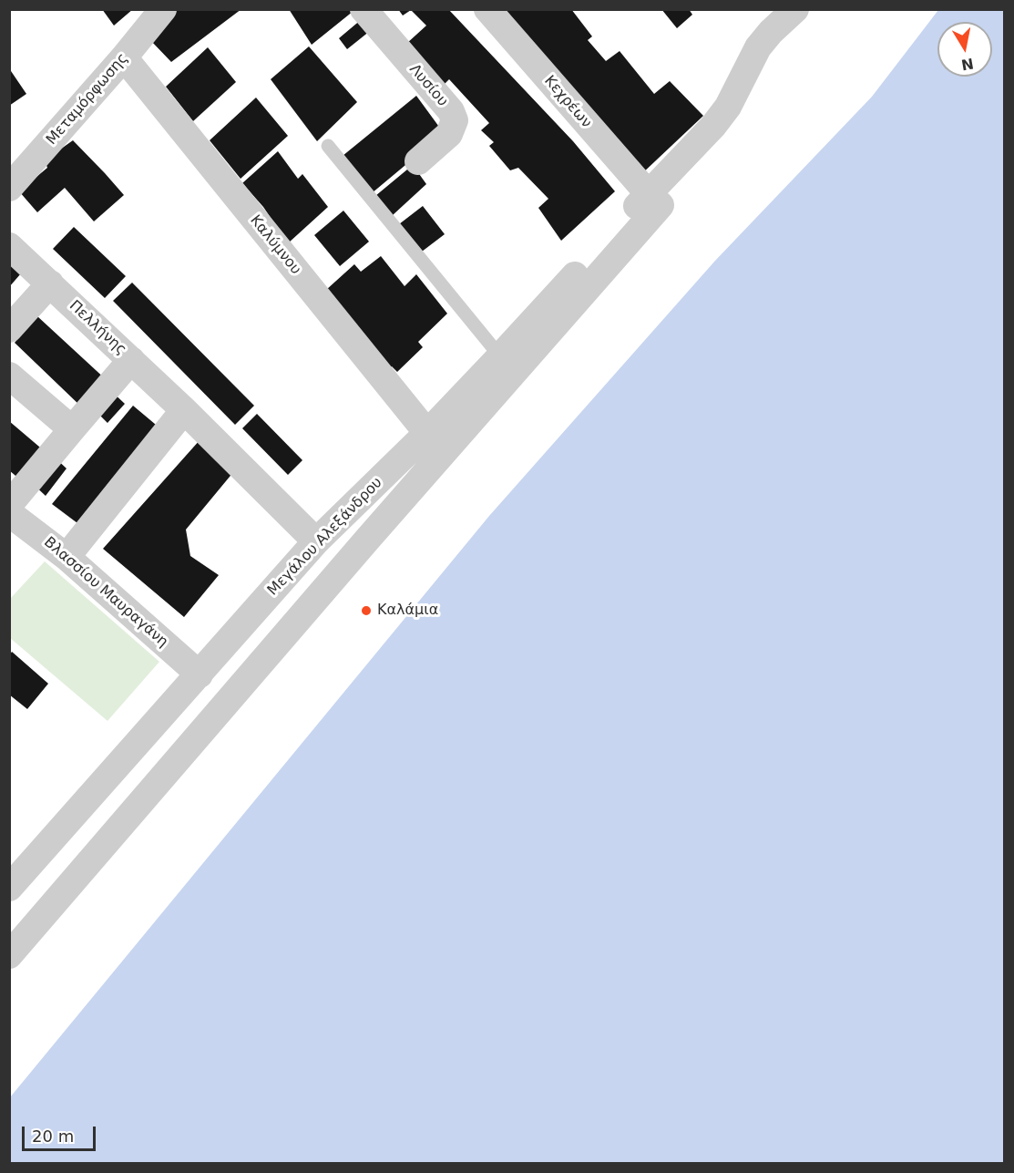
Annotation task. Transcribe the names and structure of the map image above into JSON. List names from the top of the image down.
{
  "streets": {
    "street": [
      "Λυσίου",
      "Μεταμόρφωσης",
      "Κεχρέων",
      "Καλύμνου",
      "Πελλήνης",
      "Μεγάλου Αλεξάνδρου",
      "Βλασσίου Μαυραγάνη"
    ]
  },
  "crossings": [
    ["Μεταμόρφωσης", "Καλύμνου"],
    ["Κεχρέων", "Μεγάλου Αλεξάνδρου"],
    ["Καλύμνου", "Μεγάλου Αλεξάνδρου"],
    ["Πελλήνης", "Μεγάλου Αλεξάνδρου"],
    ["Μεγάλου Αλεξάνδρου", "Βλασσίου Μαυραγάνη"]
  ],
  "places": ["Καλάμια"],
  "scale_bar": "20 m",
  "north": "bottom"
}
